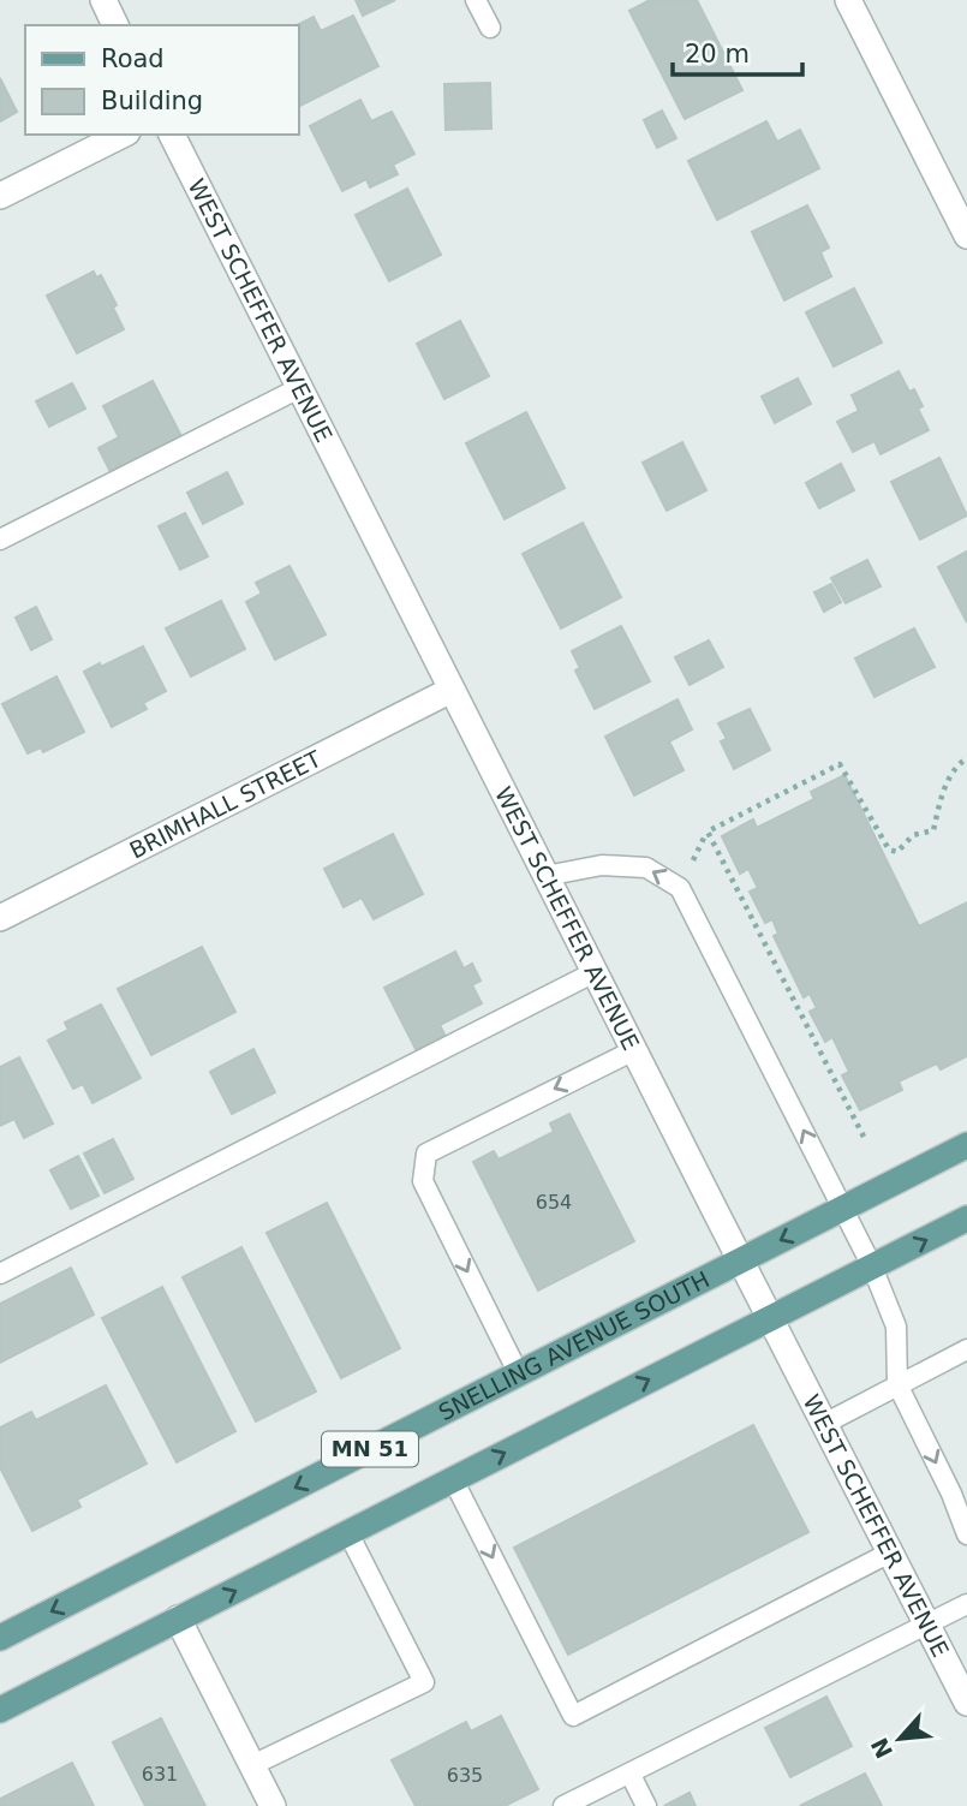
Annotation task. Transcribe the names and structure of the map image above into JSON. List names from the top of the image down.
{
  "streets": {
    "main road": ["SNELLING AVENUE SOUTH", "MN 51"],
    "street": ["WEST SCHEFFER AVENUE", "BRIMHALL STREET"]
  },
  "crossings": [
    ["WEST SCHEFFER AVENUE", "BRIMHALL STREET"],
    ["WEST SCHEFFER AVENUE", "SNELLING AVENUE SOUTH"],
    ["WEST SCHEFFER AVENUE", "MN 51"]
  ],
  "house_numbers": ["654", "631", "635"],
  "legend": ["Road", "Building"],
  "scale_bar": "20 m",
  "north": "bottom left"
}
